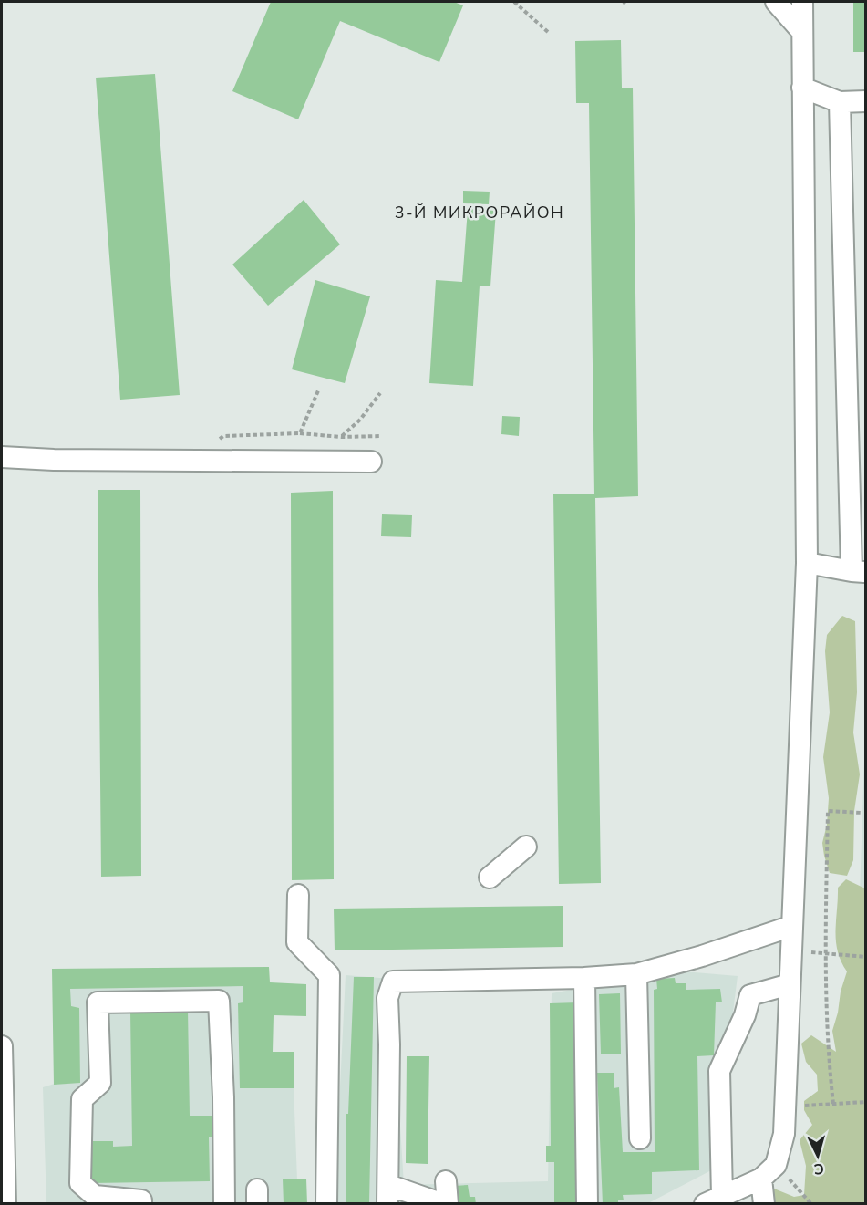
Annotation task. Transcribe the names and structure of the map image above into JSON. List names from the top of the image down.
{
  "districts": ["3-Й МИКРОРАЙОН"],
  "north": "bottom"
}
